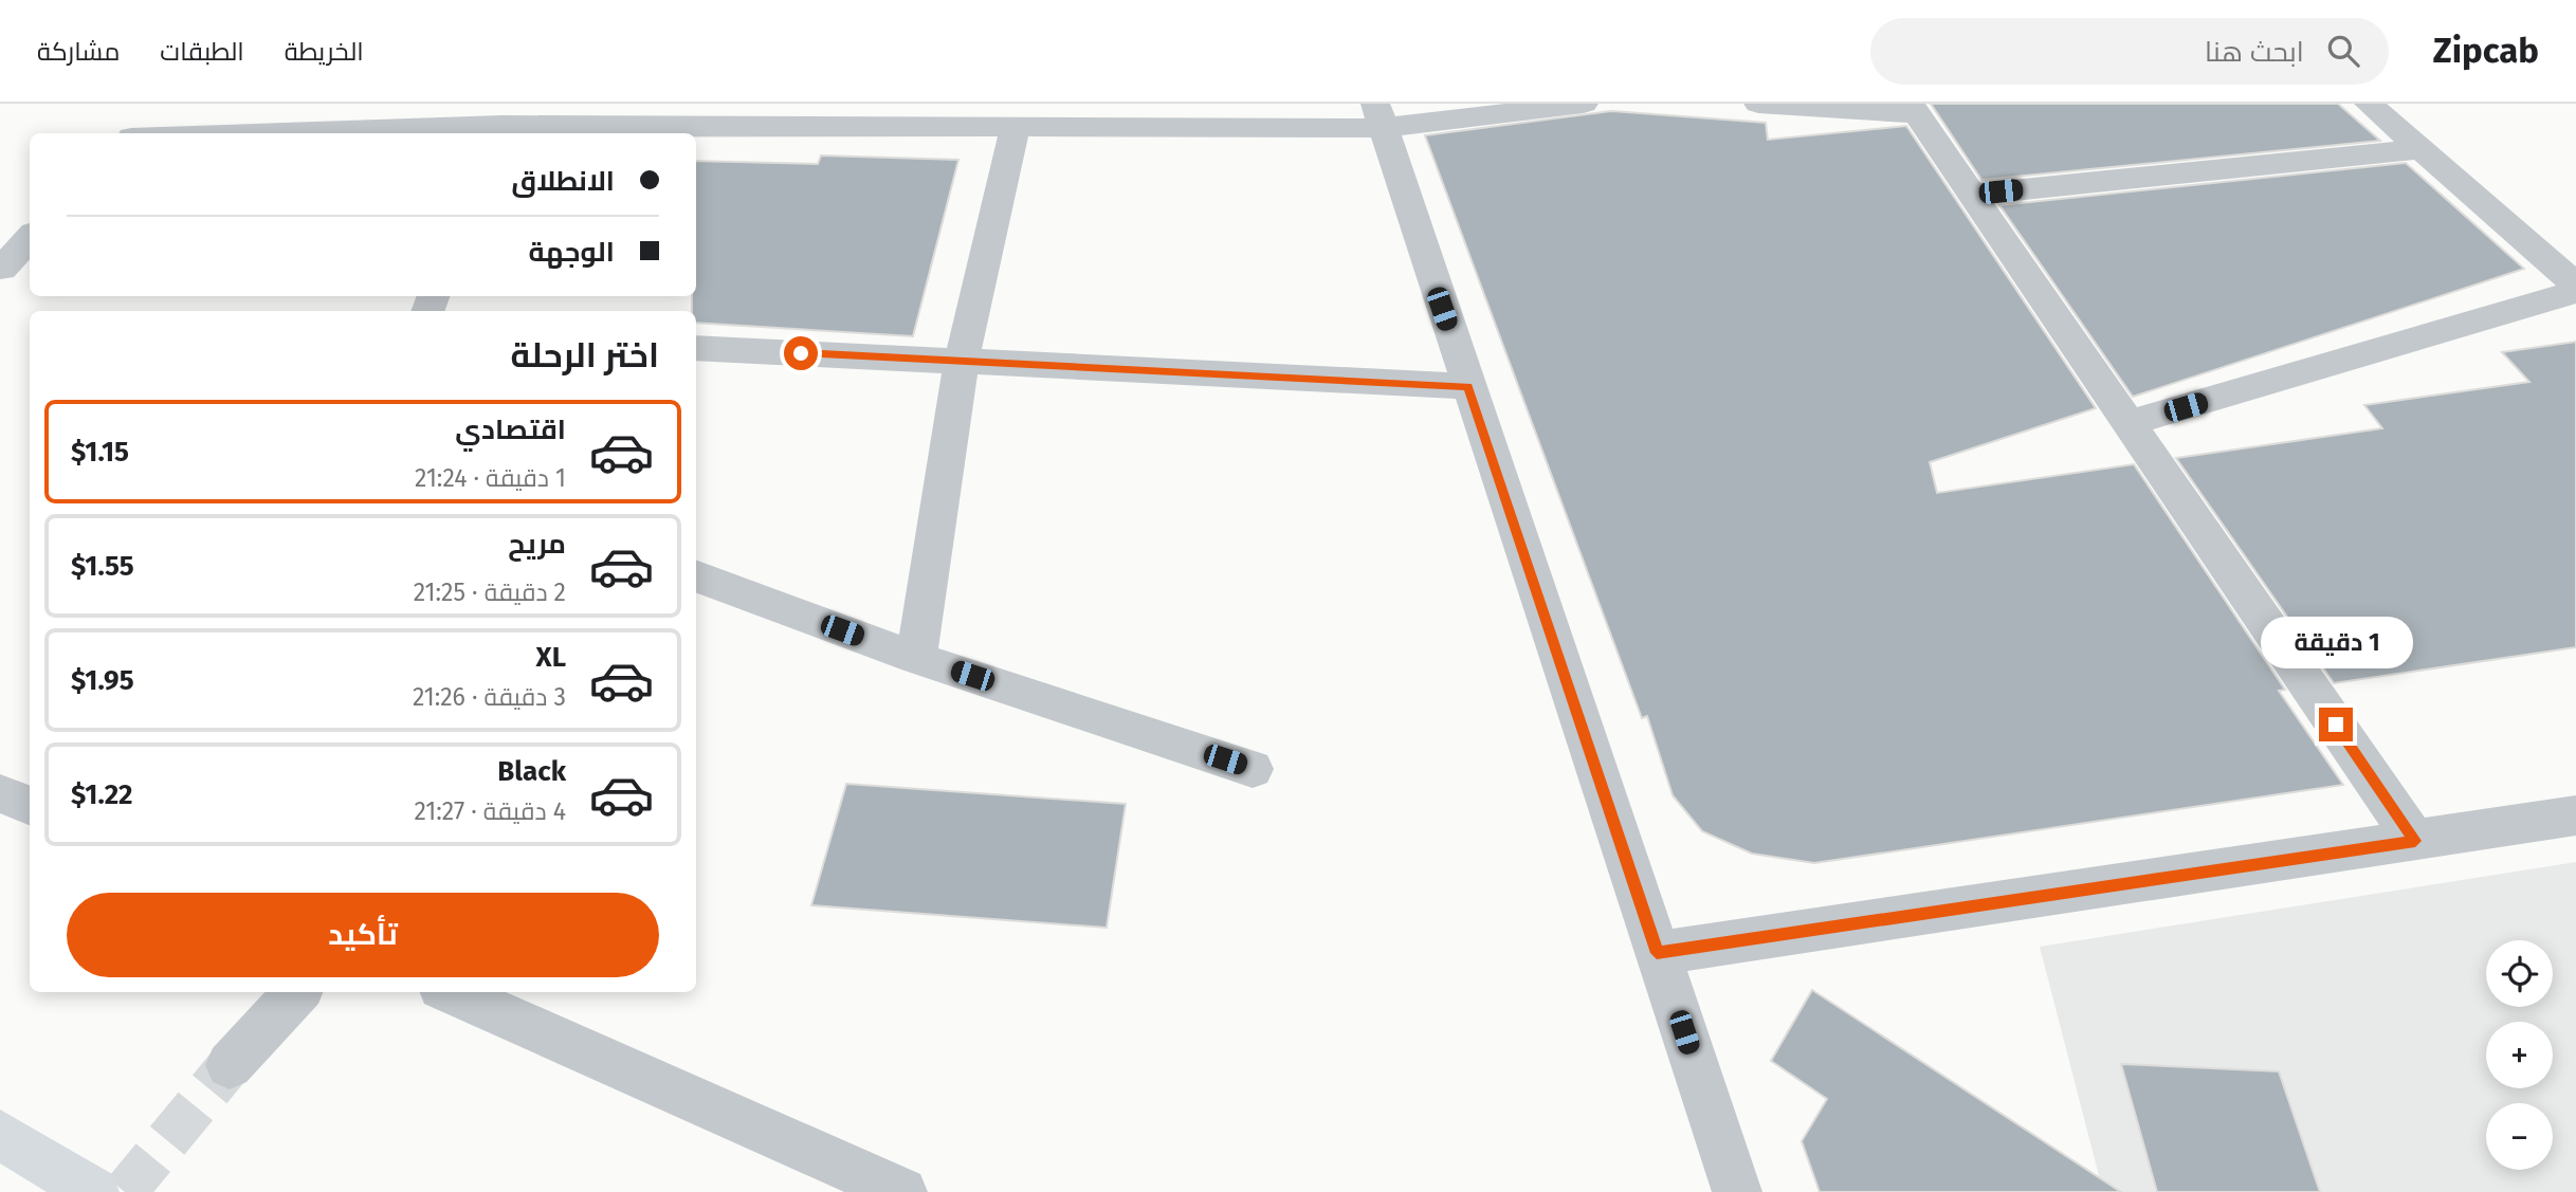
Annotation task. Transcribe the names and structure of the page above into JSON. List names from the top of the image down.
{
  "page": {
    "header": "Zipcab",
    "search": "ابحث هنا",
    "nav": ["الخريطة", "الطبقات", "مشاركة"],
    "banner": ["الانطلاق", "الوجهة"],
    "heading": "اختر الرحلة",
    "list": [
      {
        "name": "اقتصادي",
        "note": "1 دقيقة · 21:24",
        "value": "$1.15"
      },
      {
        "name": "مريح",
        "note": "2 دقيقة · 21:25",
        "value": "$1.55"
      },
      {
        "name": "XL",
        "note": "3 دقيقة · 21:26",
        "value": "$1.95"
      },
      {
        "name": "Black",
        "note": "4 دقيقة · 21:27",
        "value": "$1.22"
      }
    ],
    "bubble": "1 دقيقة",
    "buttons": "تأكيد",
    "map_buttons": ["+", "−"]
  }
}
